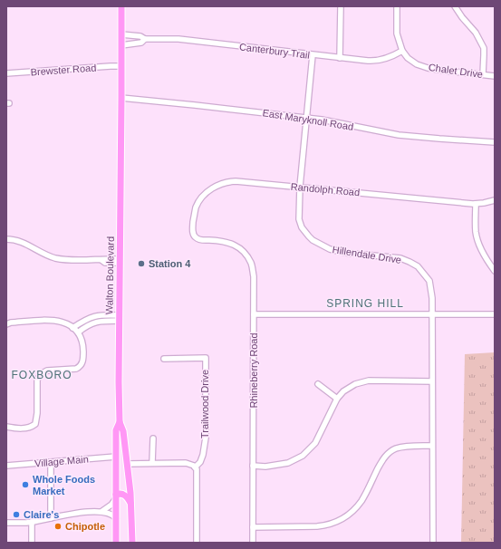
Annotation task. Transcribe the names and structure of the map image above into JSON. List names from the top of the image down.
{
  "streets": {
    "main road": ["Walton Boulevard"],
    "street": [
      "Canterbury Trail",
      "Brewster Road",
      "Chalet Drive",
      "East Maryknoll Road",
      "Randolph Road",
      "Hillendale Drive",
      "Rhineberry Road",
      "Trailwood Drive",
      "Village Main"
    ]
  },
  "crossings": [
    ["Canterbury Trail", "Chalet Drive"],
    ["Canterbury Trail", "Hillendale Drive"],
    ["Canterbury Trail", "Walton Boulevard"],
    ["Brewster Road", "Walton Boulevard"],
    ["East Maryknoll Road", "Hillendale Drive"],
    ["East Maryknoll Road", "Walton Boulevard"],
    ["Randolph Road", "Hillendale Drive"],
    ["Randolph Road", "Rhineberry Road"]
  ],
  "districts": ["SPRING HILL", "FOXBORO"],
  "places": [
    "Station 4",
    "Whole Foods Market",
    "Claire's",
    "Chipotle"
  ]
}
